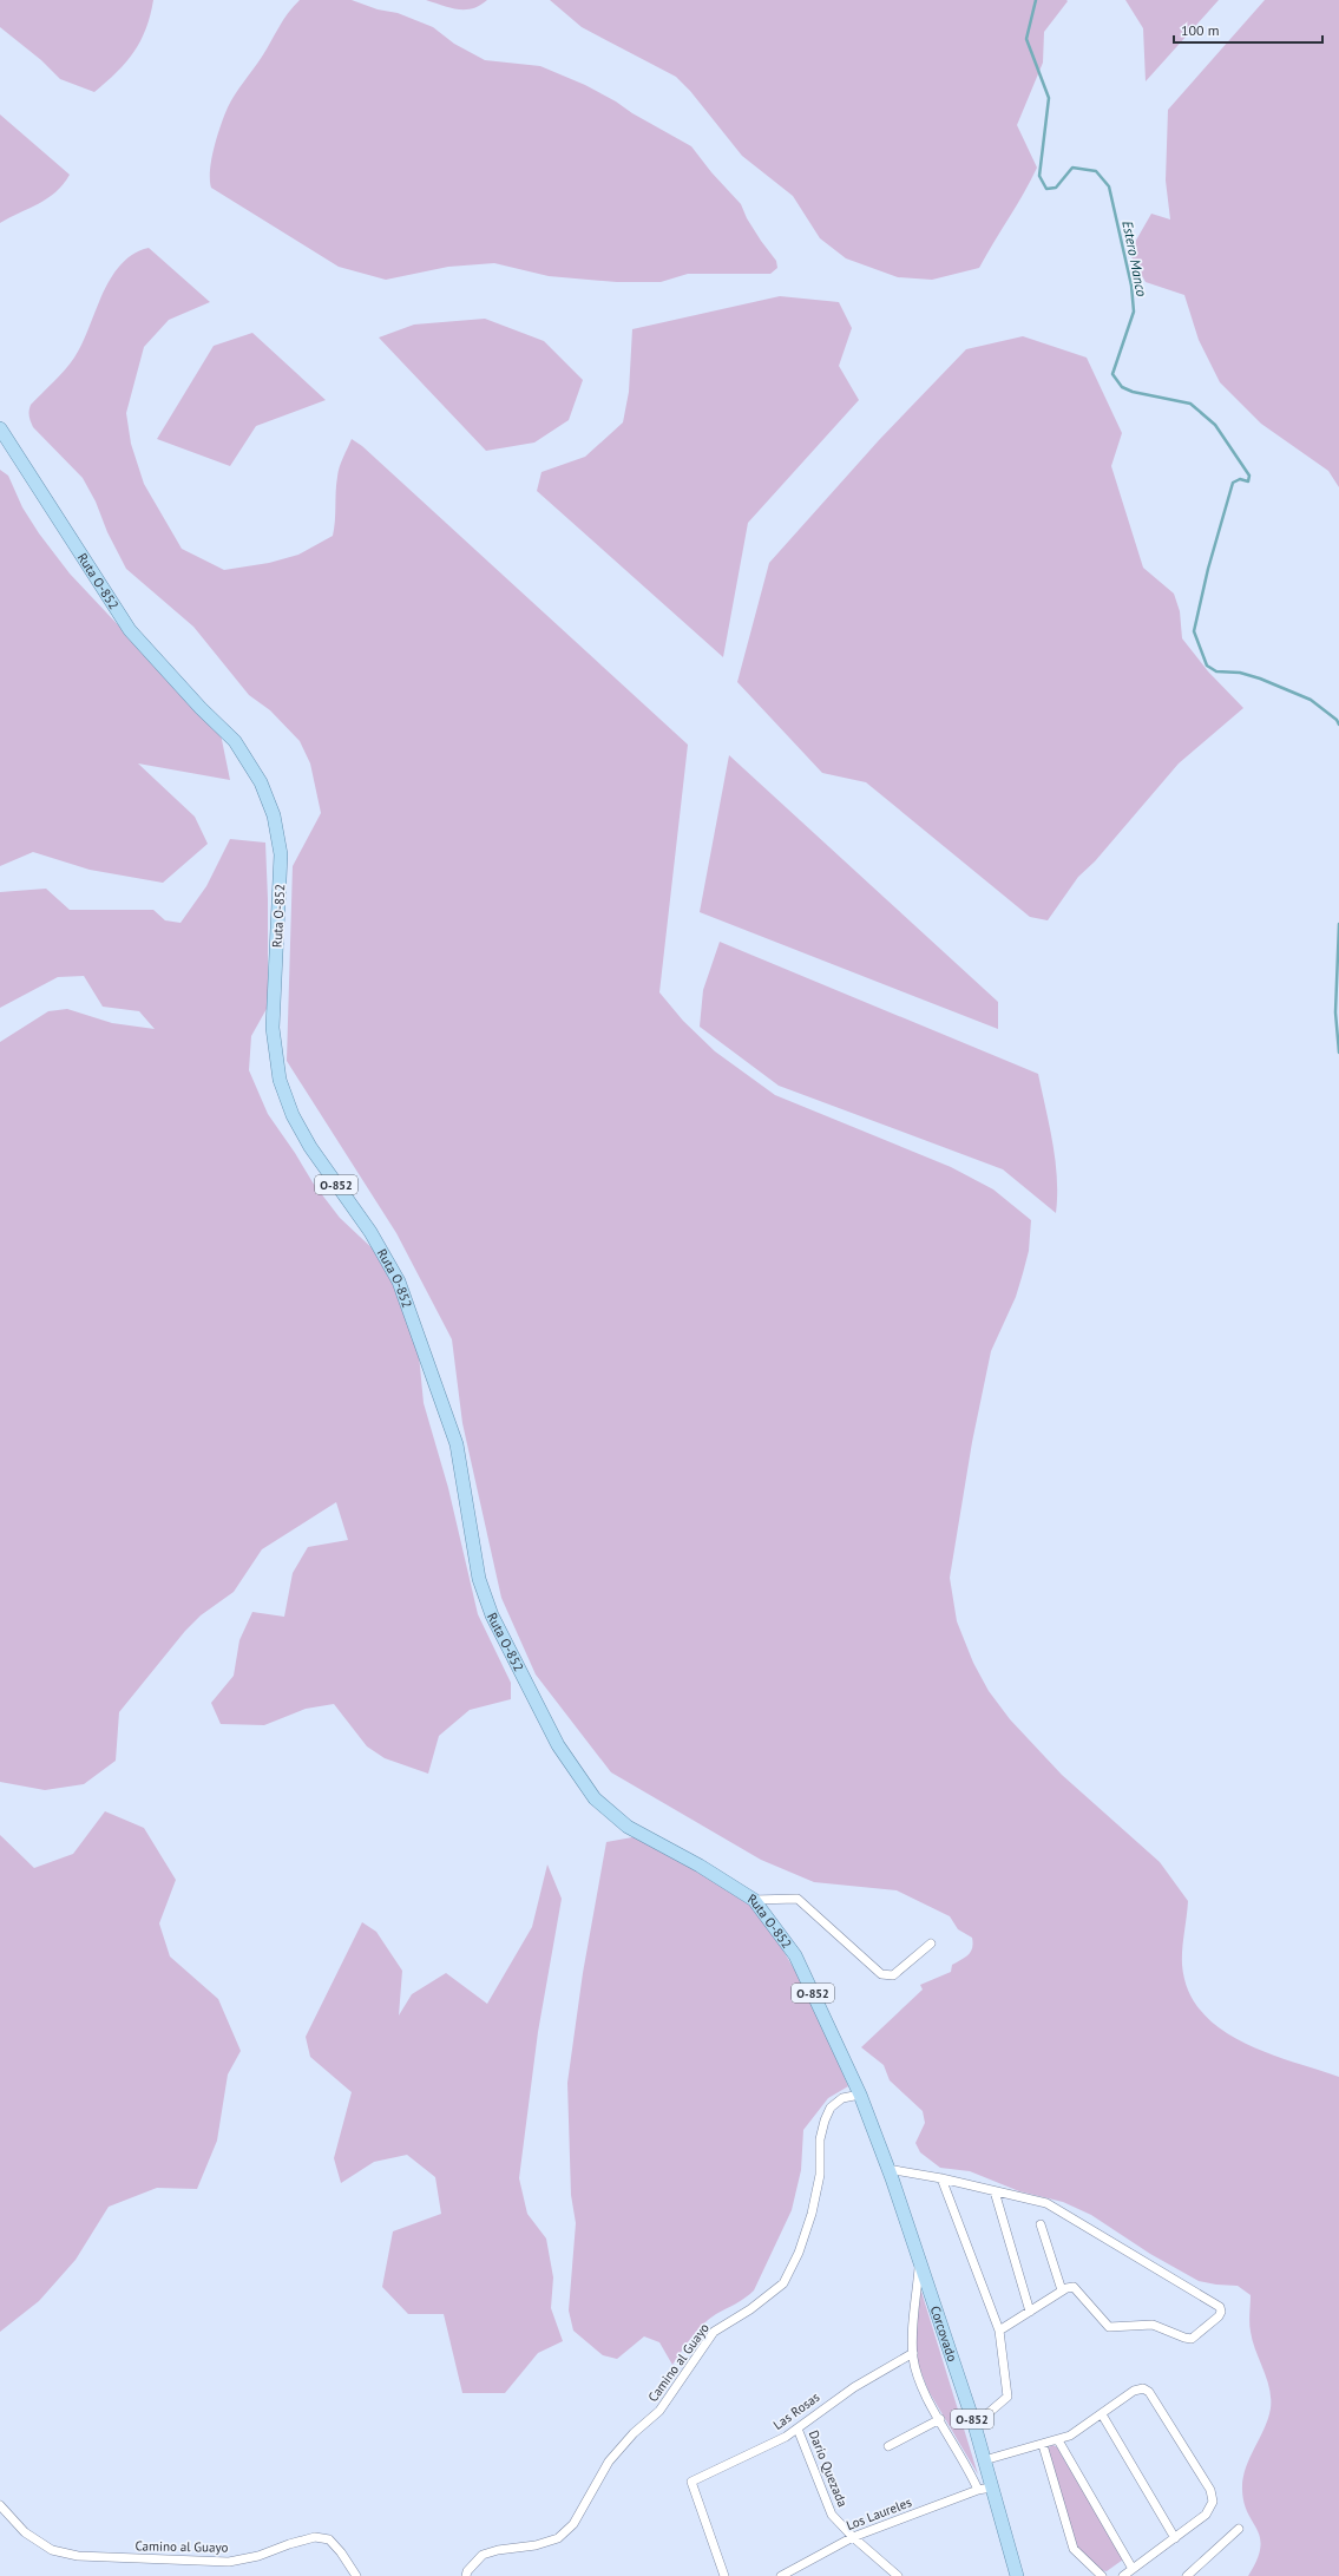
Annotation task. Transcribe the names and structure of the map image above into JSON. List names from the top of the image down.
{
  "streets": {
    "main road": ["Ruta O-852", "O-852", "Corcovado"],
    "street": [
      "Camino al Guayo",
      "Las Rosas",
      "Darío Quezada",
      "Los Laureles"
    ]
  },
  "crossings": [
    ["Ruta O-852", "Corcovado"],
    ["Ruta O-852", "Camino al Guayo"],
    ["Corcovado", "Camino al Guayo"],
    ["Corcovado", "Los Laureles"],
    ["Las Rosas", "Darío Quezada"],
    ["Darío Quezada", "Los Laureles"]
  ],
  "water": ["Estero Manco"],
  "scale_bar": "100 m"
}
